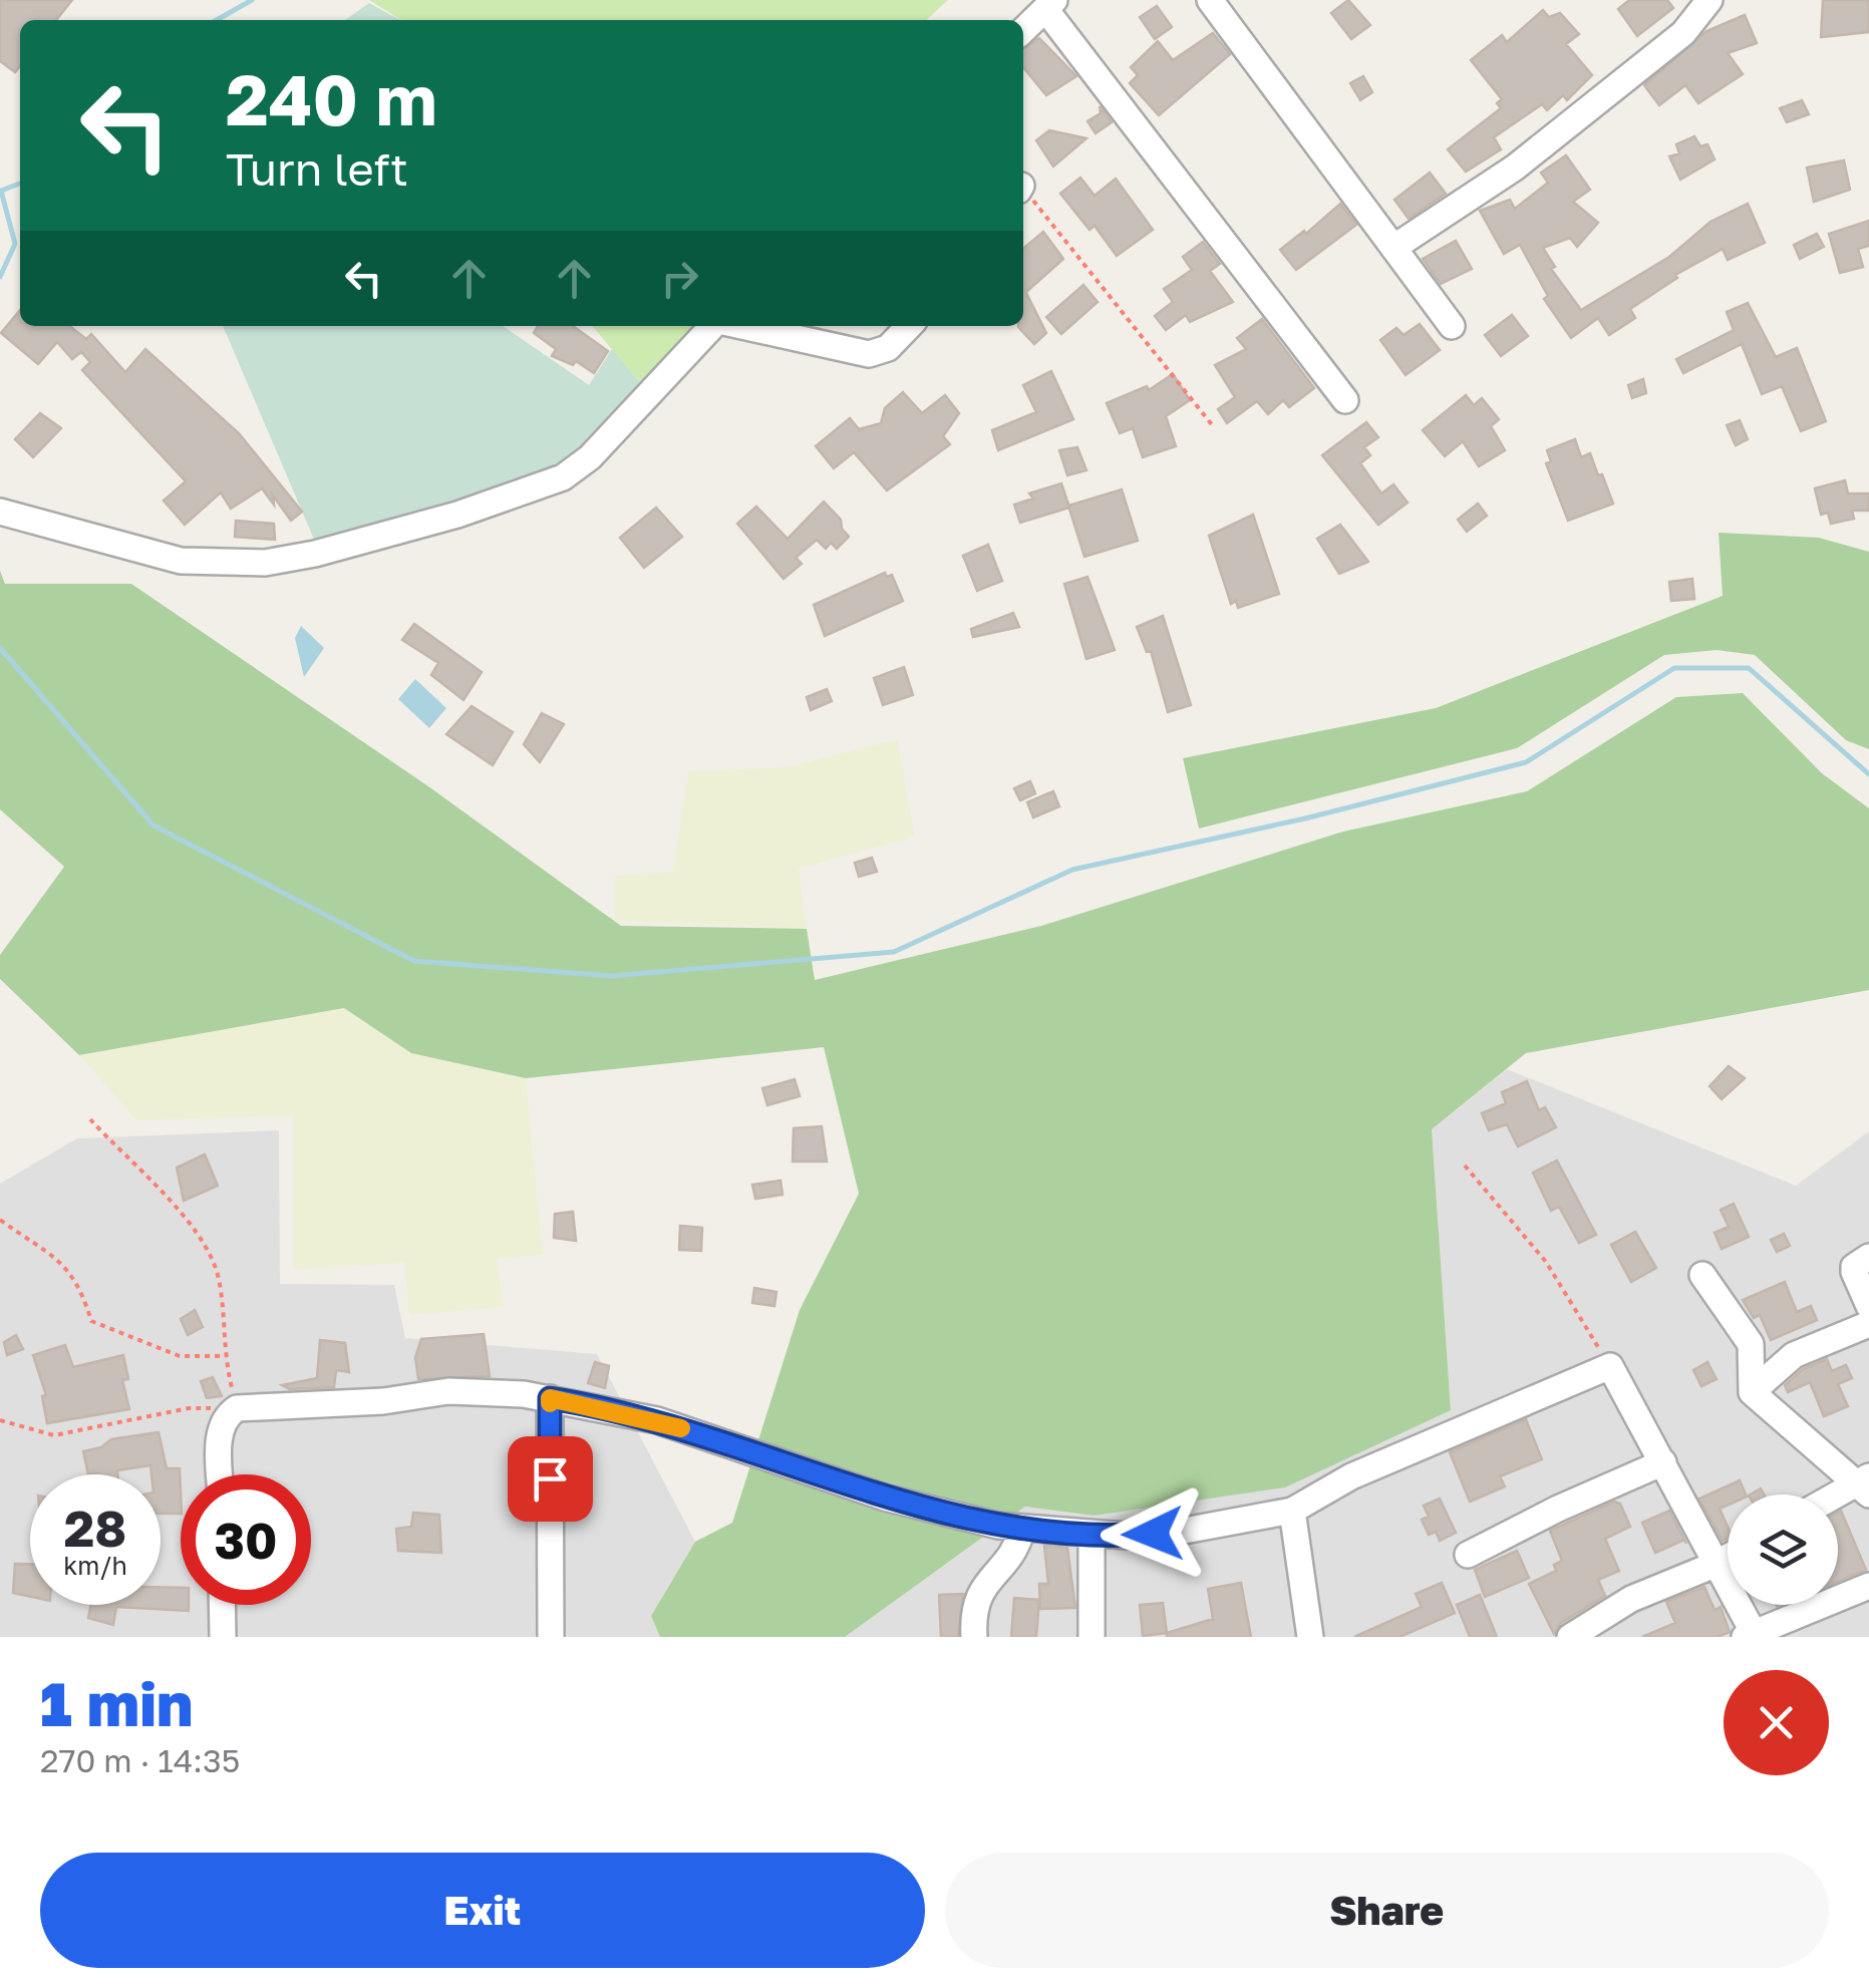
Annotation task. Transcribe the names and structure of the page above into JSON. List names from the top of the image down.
{
  "page": {
    "turn": ["240 m", "Turn left"],
    "speed": "28 km/h",
    "limit": "30",
    "heading": ["1 min", "270 m · 14:35"],
    "buttons": ["Exit", "Share"]
  }
}
